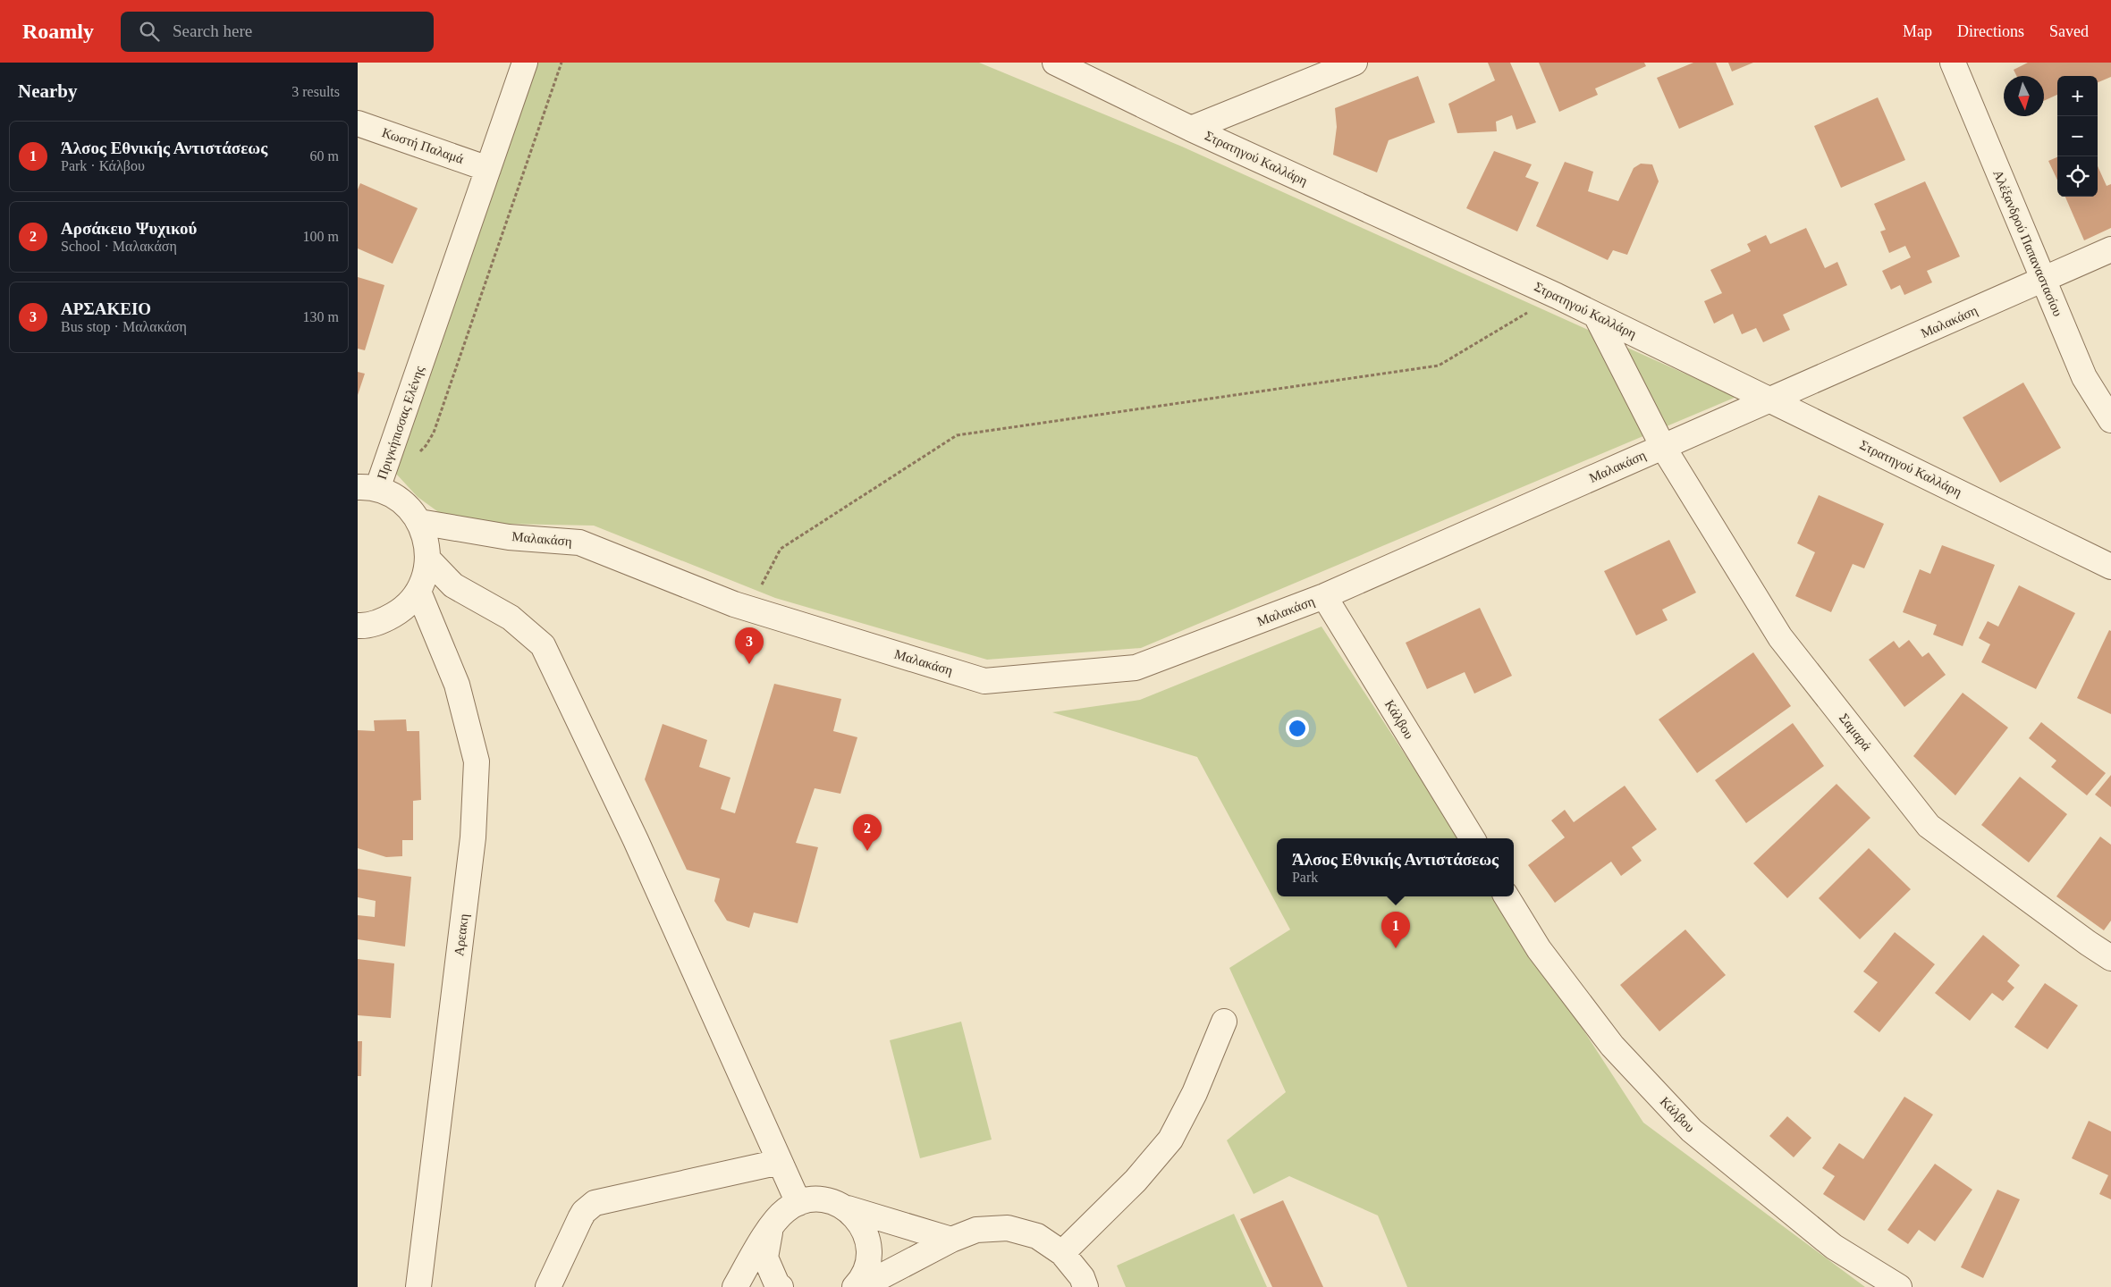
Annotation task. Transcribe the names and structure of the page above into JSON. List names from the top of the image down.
{
  "streets": {
    "street": [
      "Κωστή Παλαμά",
      "Στρατηγού Καλλάρη",
      "Αλέξανδρού Παπαναστασίου",
      "Μαλακάση",
      "Πριγκήπισσας Ελένης",
      "Κάλβου",
      "Σαμαρά",
      "Αρεακη"
    ]
  },
  "crossings": [
    ["Κωστή Παλαμά", "Πριγκήπισσας Ελένης"],
    ["Στρατηγού Καλλάρη", "Μαλακάση"],
    ["Στρατηγού Καλλάρη", "Σαμαρά"],
    ["Αλέξανδρού Παπαναστασίου", "Μαλακάση"],
    ["Μαλακάση", "Κάλβου"],
    ["Μαλακάση", "Σαμαρά"]
  ],
  "north": "bottom",
  "page": {
    "header": "Roamly",
    "search": "Search here",
    "nav": ["Map", "Directions", "Saved"],
    "heading": ["Nearby", "3 results"],
    "map_buttons": ["+", "−"],
    "list": [
      {
        "mark": "1",
        "name": "Άλσος Εθνικής Αντιστάσεως",
        "note": "Park · Κάλβου",
        "value": "60 m"
      },
      {
        "mark": "2",
        "name": "Αρσάκειο Ψυχικού",
        "note": "School · Μαλακάση",
        "value": "100 m"
      },
      {
        "mark": "3",
        "name": "ΑΡΣΑΚΕΙΟ",
        "note": "Bus stop · Μαλακάση",
        "value": "130 m"
      }
    ],
    "pins": ["3", "2", "1"],
    "popup": ["Άλσος Εθνικής Αντιστάσεως", "Park"]
  }
}
